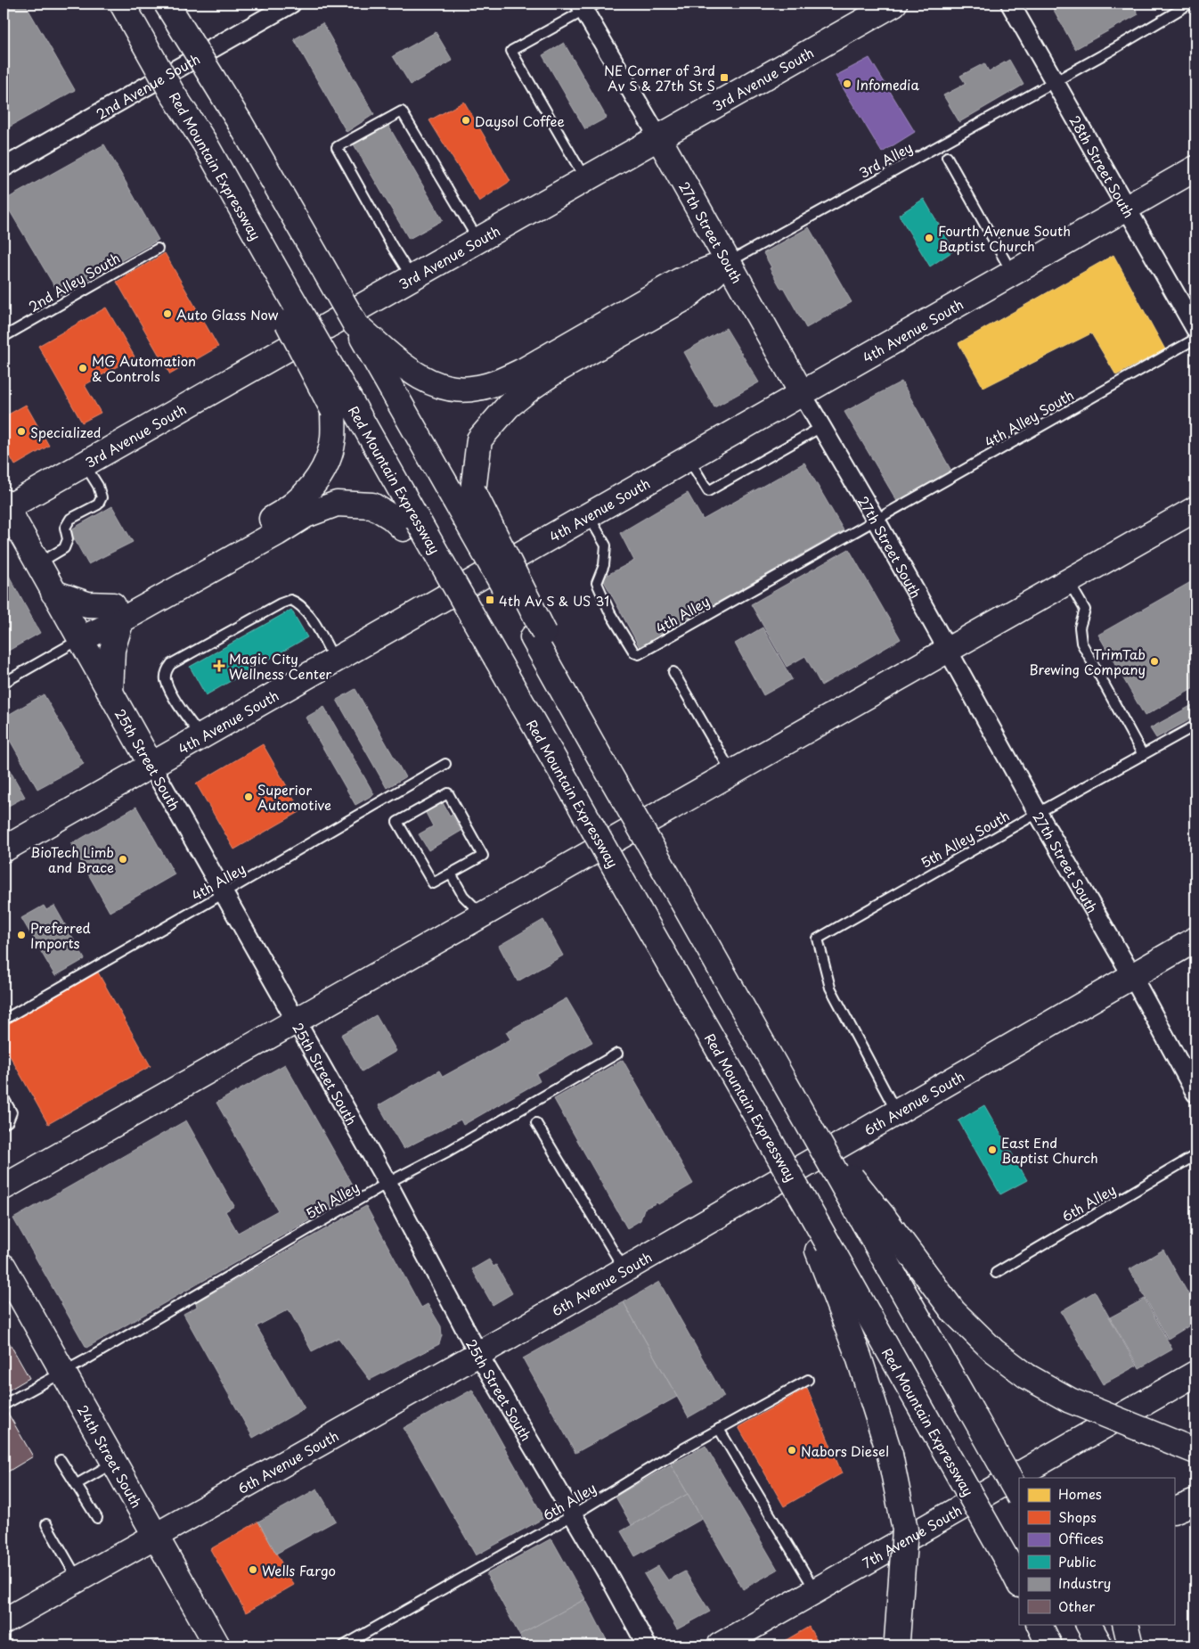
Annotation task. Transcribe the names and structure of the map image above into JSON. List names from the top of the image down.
{
  "streets": {
    "main road": [
      "3rd Avenue South",
      "Red Mountain Expressway",
      "27th Street South",
      "4th Avenue South",
      "25th Street South",
      "6th Avenue South",
      "24th Street South",
      "7th Avenue South"
    ],
    "street": ["2nd Avenue South", "28th Street South"],
    "lane": [
      "3rd Alley",
      "2nd Alley South",
      "4th Alley South",
      "4th Alley",
      "5th Alley South",
      "5th Alley",
      "6th Alley"
    ]
  },
  "crossings": [
    ["3rd Avenue South", "27th Street South"],
    ["3rd Avenue South", "25th Street South"],
    ["3rd Alley", "28th Street South"],
    ["3rd Alley", "27th Street South"],
    ["28th Street South", "4th Avenue South"],
    ["27th Street South", "4th Avenue South"],
    ["27th Street South", "4th Alley South"],
    ["27th Street South", "4th Alley"],
    ["27th Street South", "5th Alley South"],
    ["27th Street South", "6th Avenue South"],
    ["4th Avenue South", "4th Alley"],
    ["4th Avenue South", "25th Street South"],
    ["4th Alley South", "4th Alley"],
    ["4th Alley", "25th Street South"],
    ["25th Street South", "6th Avenue South"],
    ["25th Street South", "5th Alley"],
    ["25th Street South", "6th Alley"],
    ["5th Alley South", "6th Avenue South"],
    ["6th Avenue South", "24th Street South"],
    ["5th Alley", "24th Street South"]
  ],
  "places": {
    "transit": ["NE Corner of 3rd Av S & 27th St S", "4th Av S & US 31"],
    "other": [
      "Infomedia",
      "Daysol Coffee",
      "Fourth Avenue South Baptist Church",
      "Auto Glass Now",
      "MG Automation & Controls",
      "Specialized",
      "TrimTab Brewing Company",
      "Superior Automotive",
      "BioTech Limb and Brace",
      "Preferred Imports",
      "East End Baptist Church",
      "Nabors Diesel",
      "Wells Fargo"
    ],
    "health": ["Magic City Wellness Center"]
  },
  "legend": [
    "Homes",
    "Shops",
    "Offices",
    "Public",
    "Industry",
    "Other"
  ]
}
